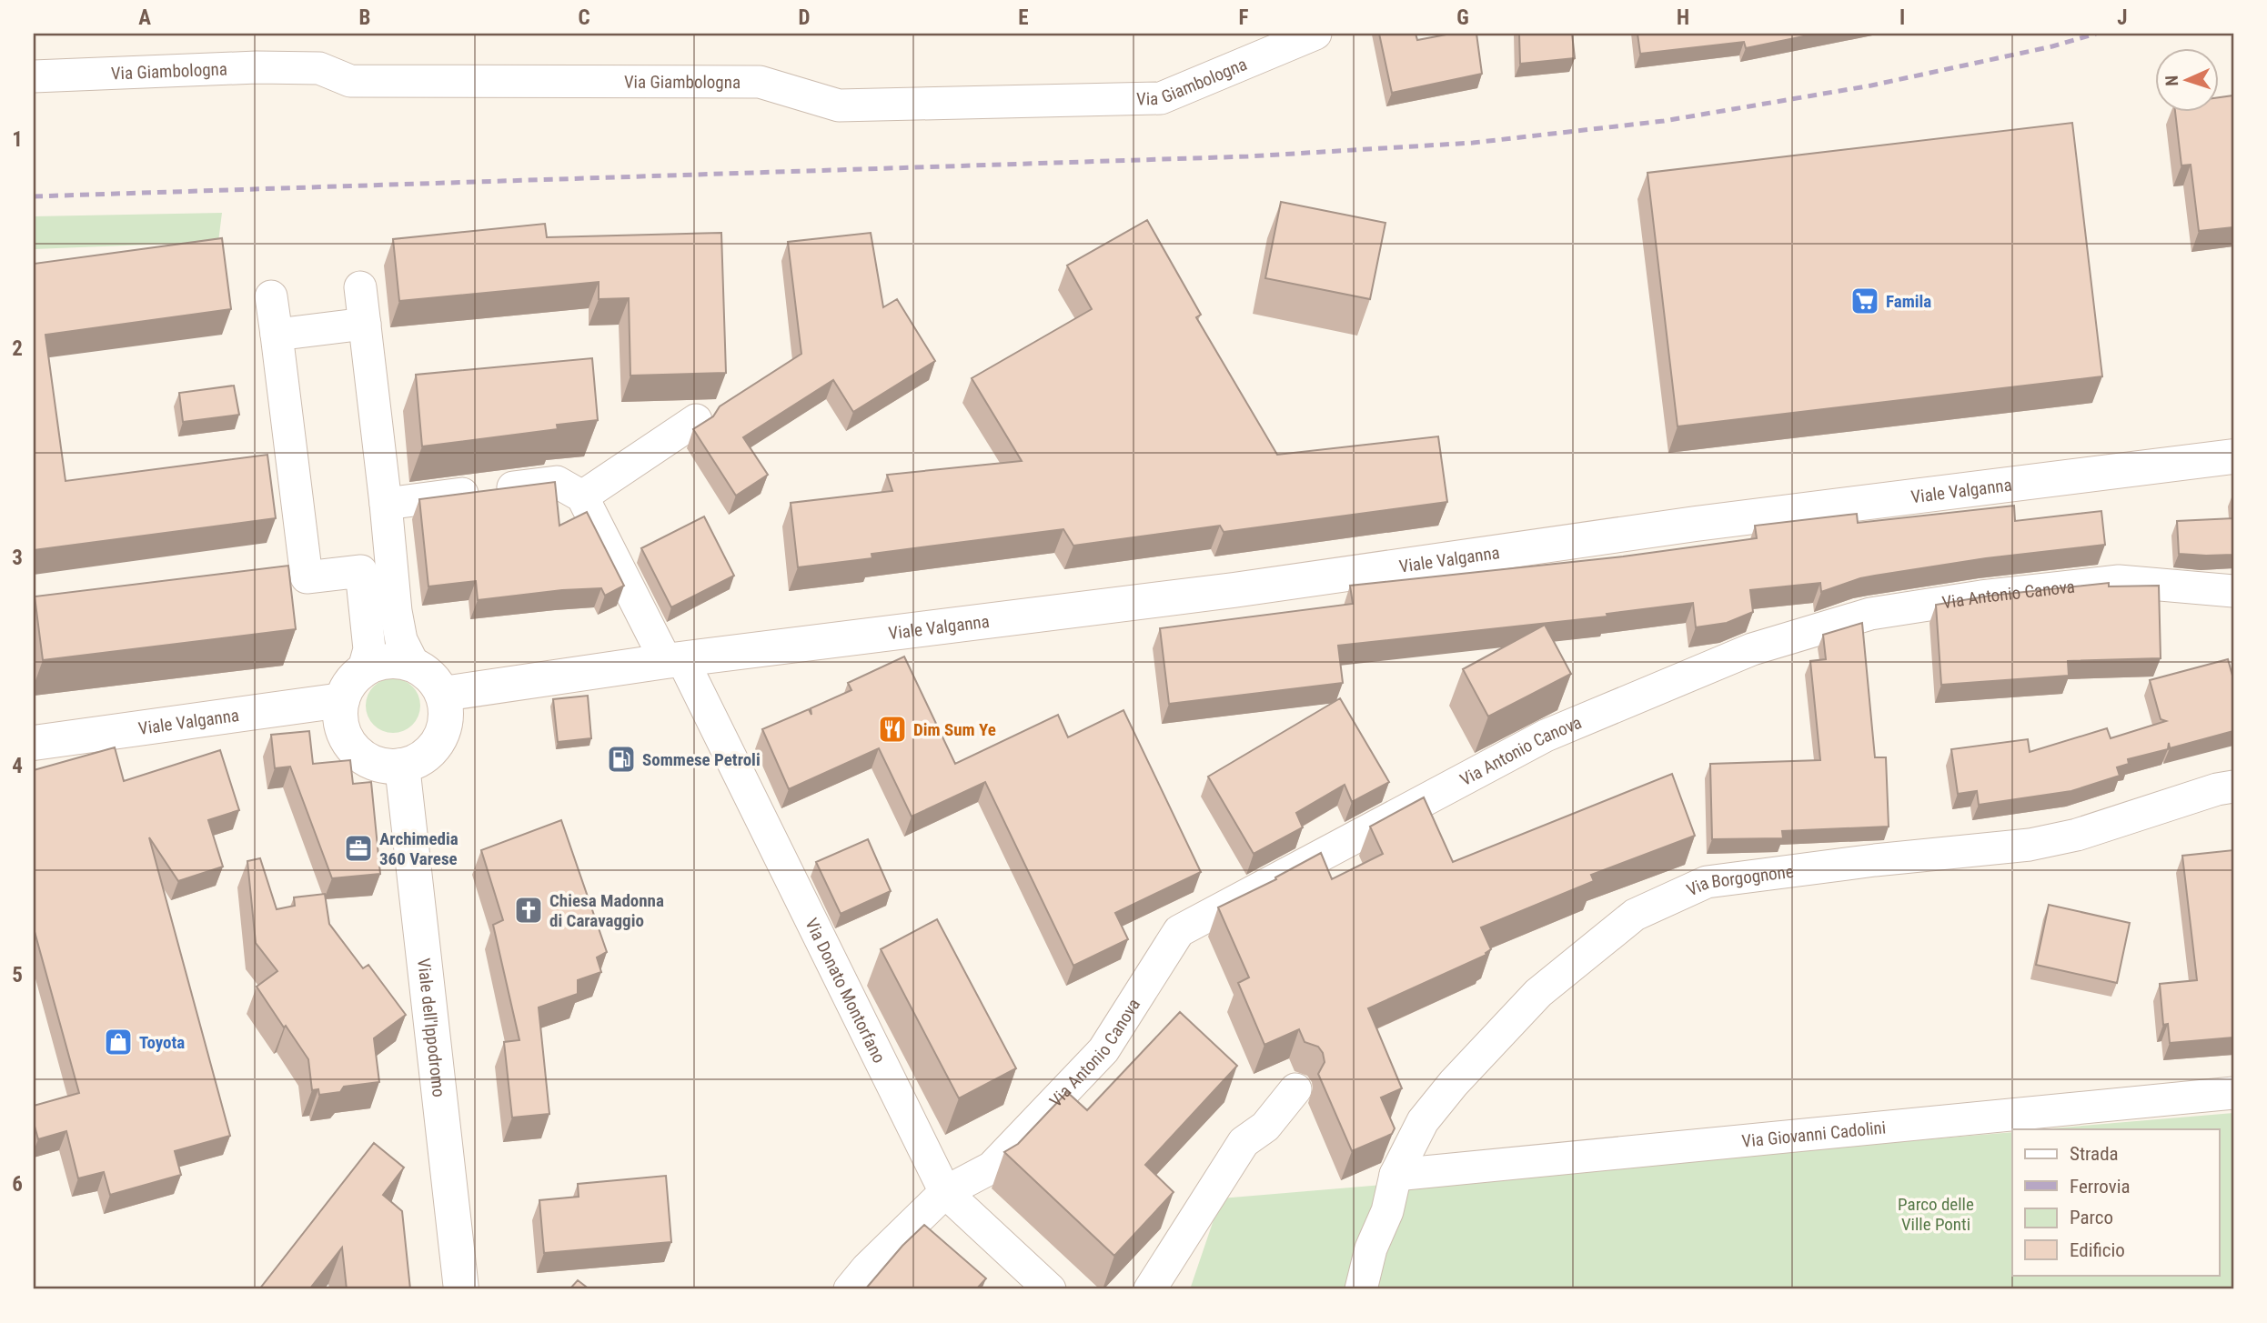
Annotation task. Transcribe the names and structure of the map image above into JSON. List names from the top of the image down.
{
  "streets": {
    "main road": ["Viale Valganna", "Viale dell'Ippodromo"],
    "street": [
      "Via Giambologna",
      "Via Antonio Canova",
      "Via Borgognone",
      "Via Donato Montorfano",
      "Via Giovanni Cadolini"
    ]
  },
  "crossings": [
    ["Viale Valganna", "Via Donato Montorfano"],
    ["Viale Valganna", "Viale dell'Ippodromo"],
    ["Via Antonio Canova", "Via Donato Montorfano"],
    ["Via Borgognone", "Via Giovanni Cadolini"]
  ],
  "parks": ["Parco delle Ville Ponti"],
  "places": {
    "supermarket": ["Famila"],
    "restaurant": ["Dim Sum Ye"],
    "fuel station": ["Sommese Petroli"],
    "office": ["Archimedia 360 Varese"],
    "church": ["Chiesa Madonna di Caravaggio"],
    "shop": ["Toyota"]
  },
  "legend": [
    "Strada",
    "Ferrovia",
    "Parco",
    "Edificio"
  ],
  "north": "left",
  "grid": {
    "columns": [
      "A",
      "B",
      "C",
      "D",
      "E",
      "F",
      "G",
      "H",
      "I",
      "J"
    ],
    "rows": [
      "1",
      "2",
      "3",
      "4",
      "5",
      "6"
    ]
  }
}
